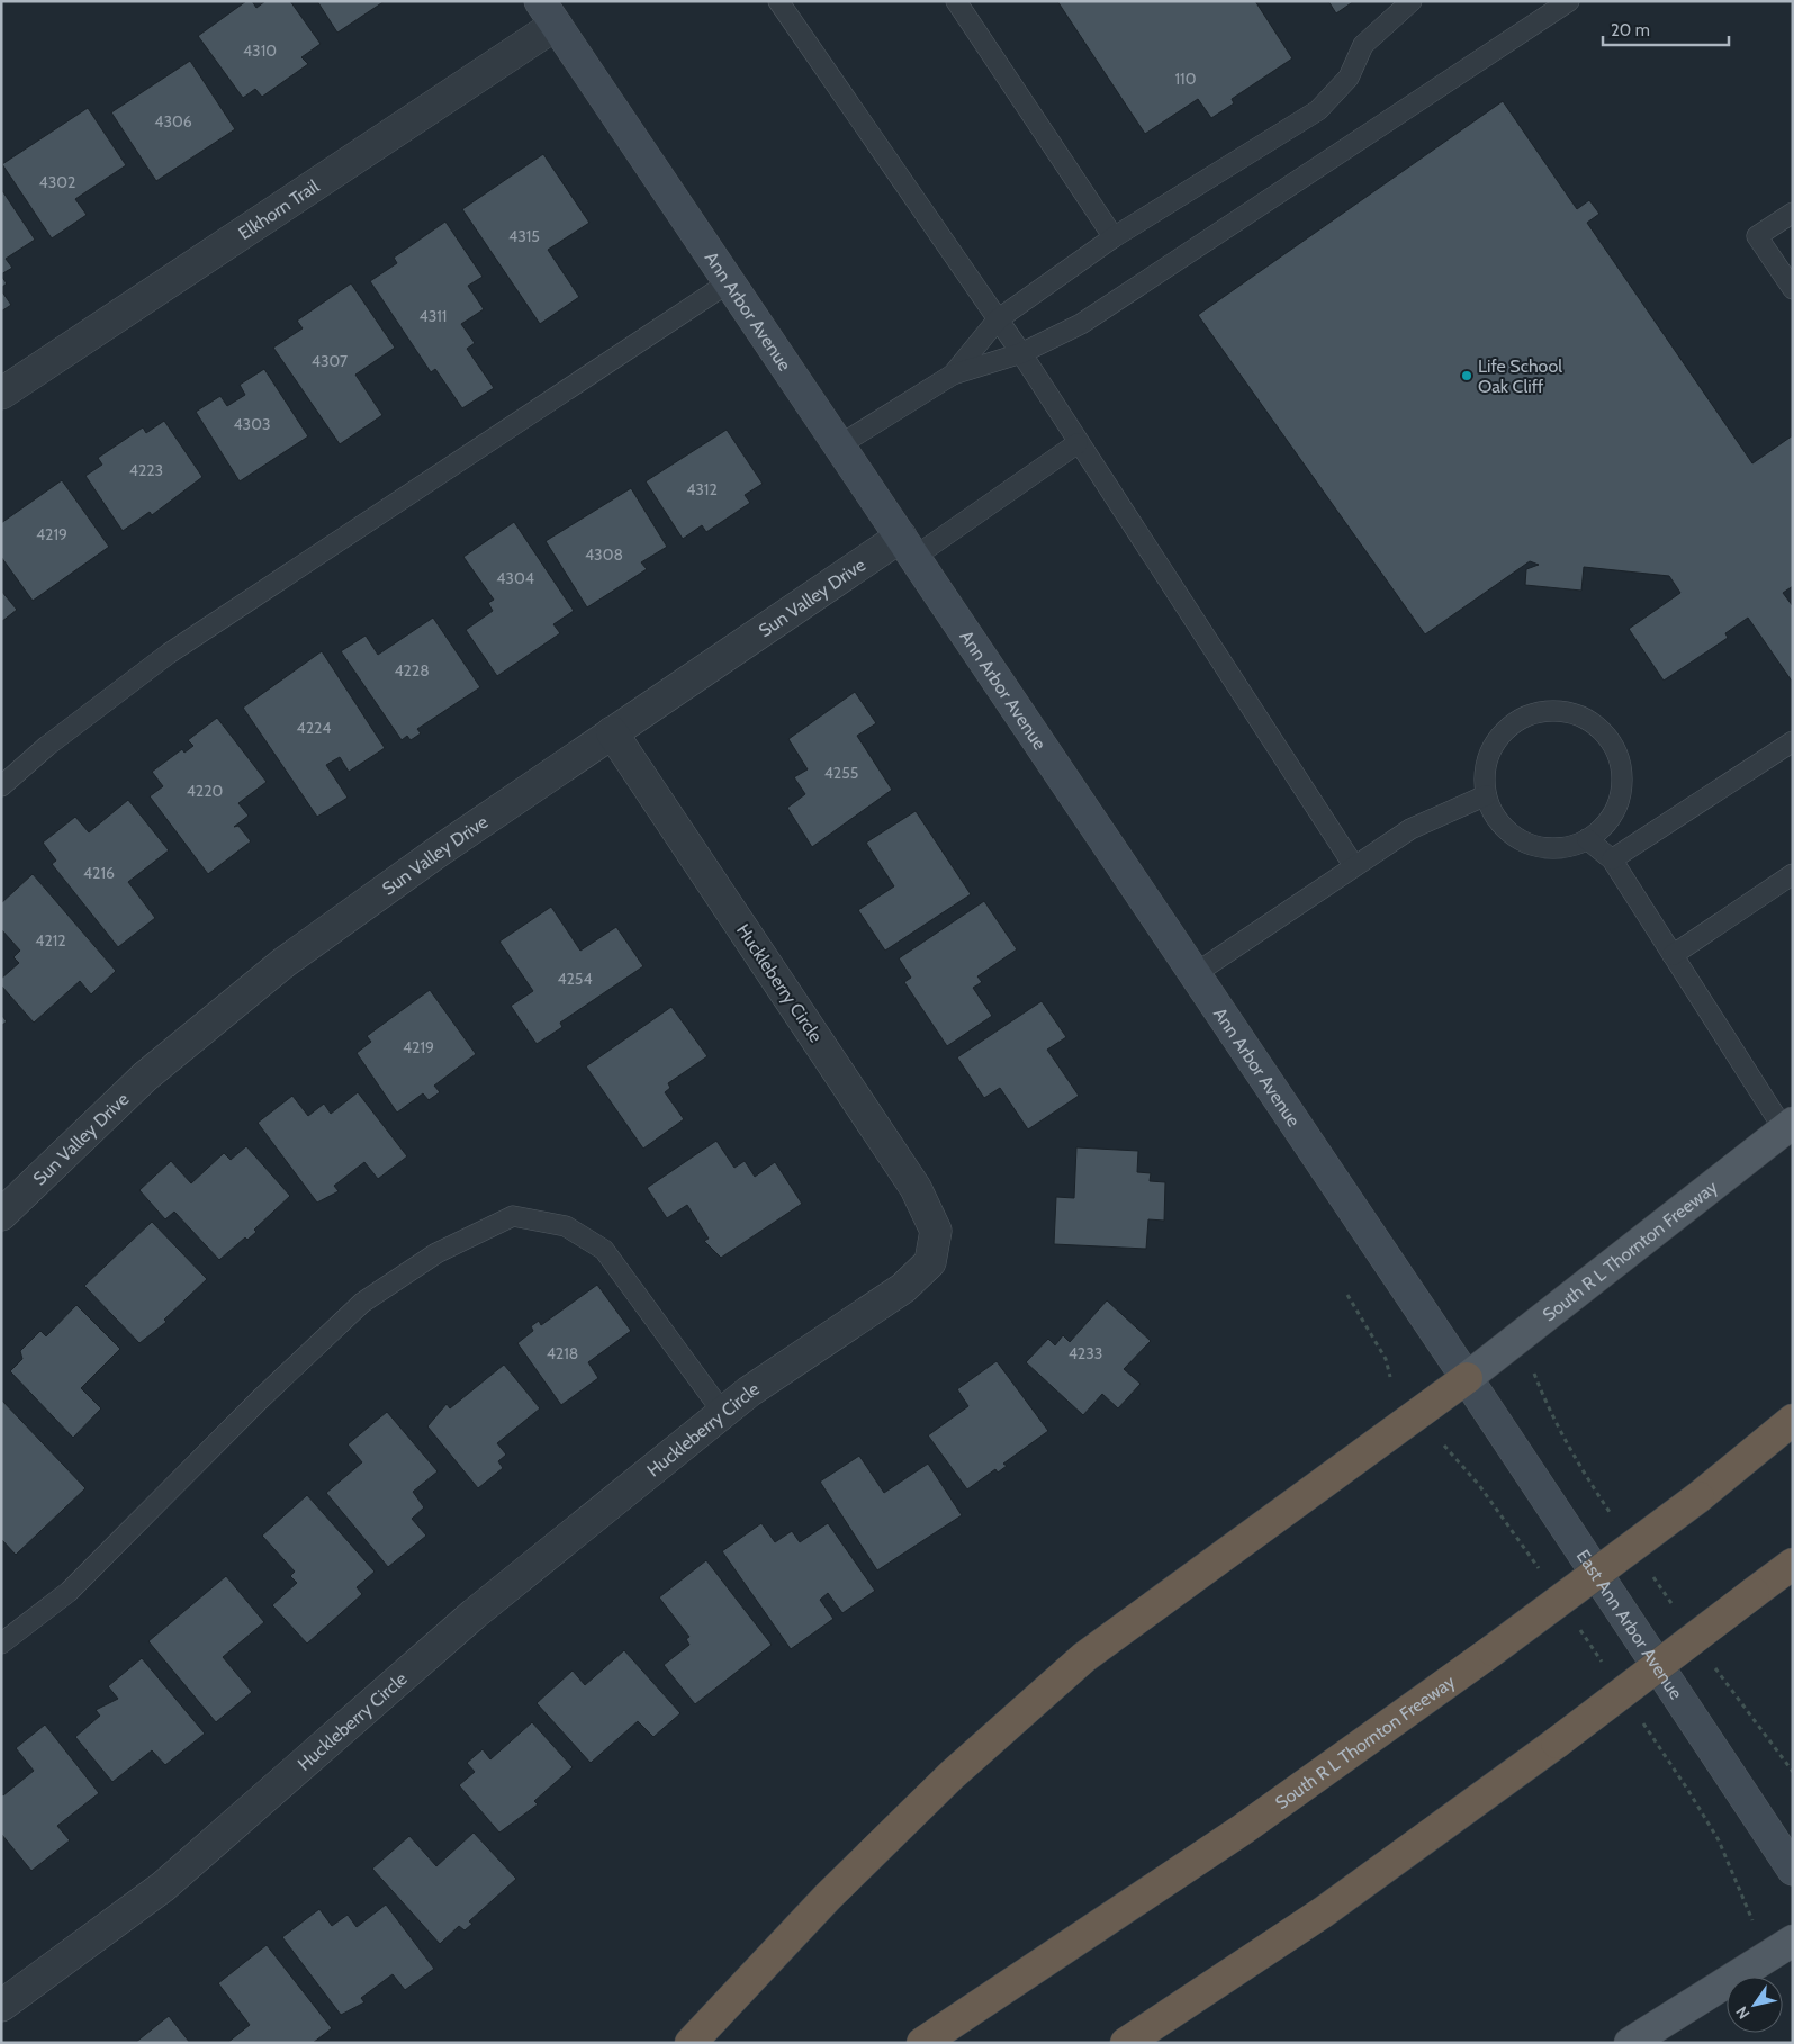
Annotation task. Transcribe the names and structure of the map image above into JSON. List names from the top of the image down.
{
  "streets": {
    "highway": ["South R L Thornton Freeway"],
    "street": [
      "Elkhorn Trail",
      "Ann Arbor Avenue",
      "Sun Valley Drive",
      "Huckleberry Circle",
      "East Ann Arbor Avenue"
    ]
  },
  "crossings": [
    ["Elkhorn Trail", "Ann Arbor Avenue"],
    ["Ann Arbor Avenue", "Sun Valley Drive"],
    ["Ann Arbor Avenue", "South R L Thornton Freeway"],
    ["Ann Arbor Avenue", "East Ann Arbor Avenue"],
    ["Sun Valley Drive", "Huckleberry Circle"],
    ["South R L Thornton Freeway", "East Ann Arbor Avenue"]
  ],
  "places": ["Life School Oak Cliff"],
  "house_numbers": [
    "4310",
    "110",
    "4306",
    "4302",
    "4315",
    "4311",
    "4307",
    "4303",
    "4223",
    "4312",
    "4219",
    "4308",
    "4304",
    "4228",
    "4224",
    "4255",
    "4220",
    "4216",
    "4212",
    "4254",
    "4219",
    "4218",
    "4233"
  ],
  "scale_bar": "20 m",
  "north": "bottom left"
}
